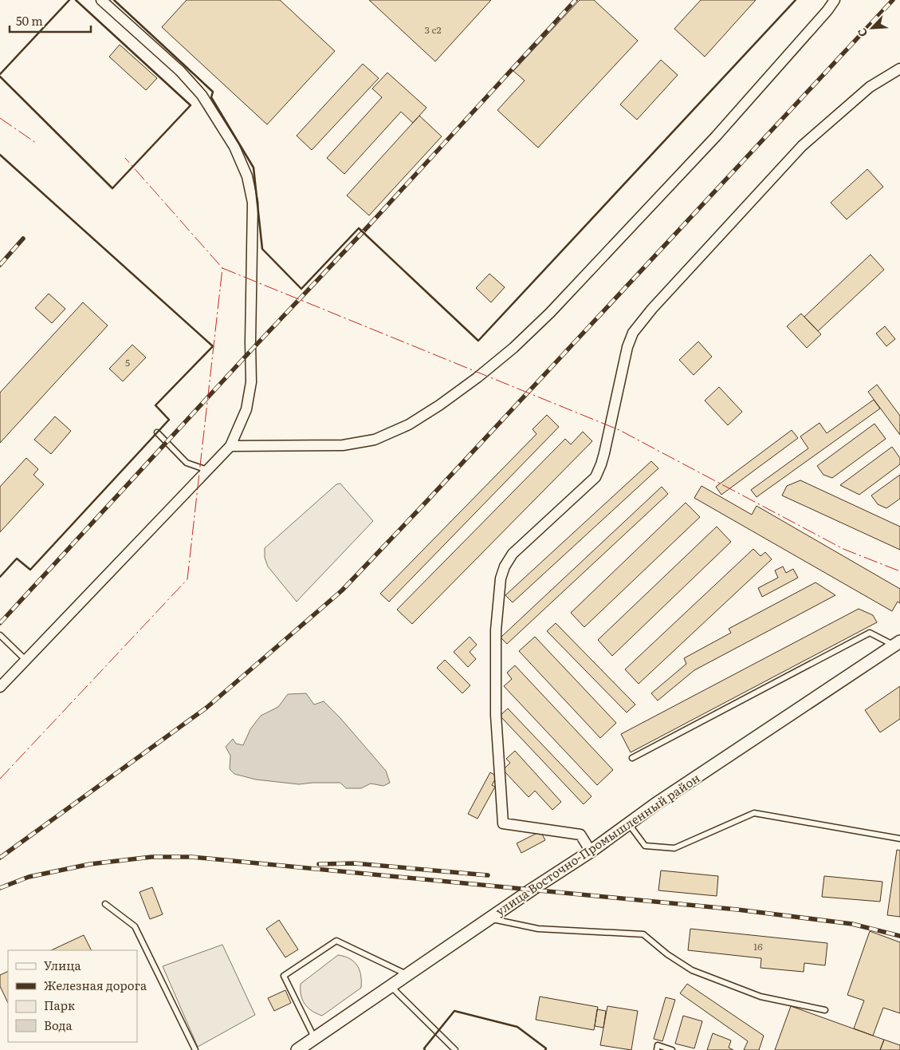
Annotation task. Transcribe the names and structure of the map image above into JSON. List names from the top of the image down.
{
  "streets": {
    "street": ["улица Восточно-Промышленный район"]
  },
  "house_numbers": ["3 с2", "5", "16"],
  "legend": [
    "Улица",
    "Железная дорога",
    "Парк",
    "Вода"
  ],
  "scale_bar": "50 m",
  "north": "bottom left"
}
